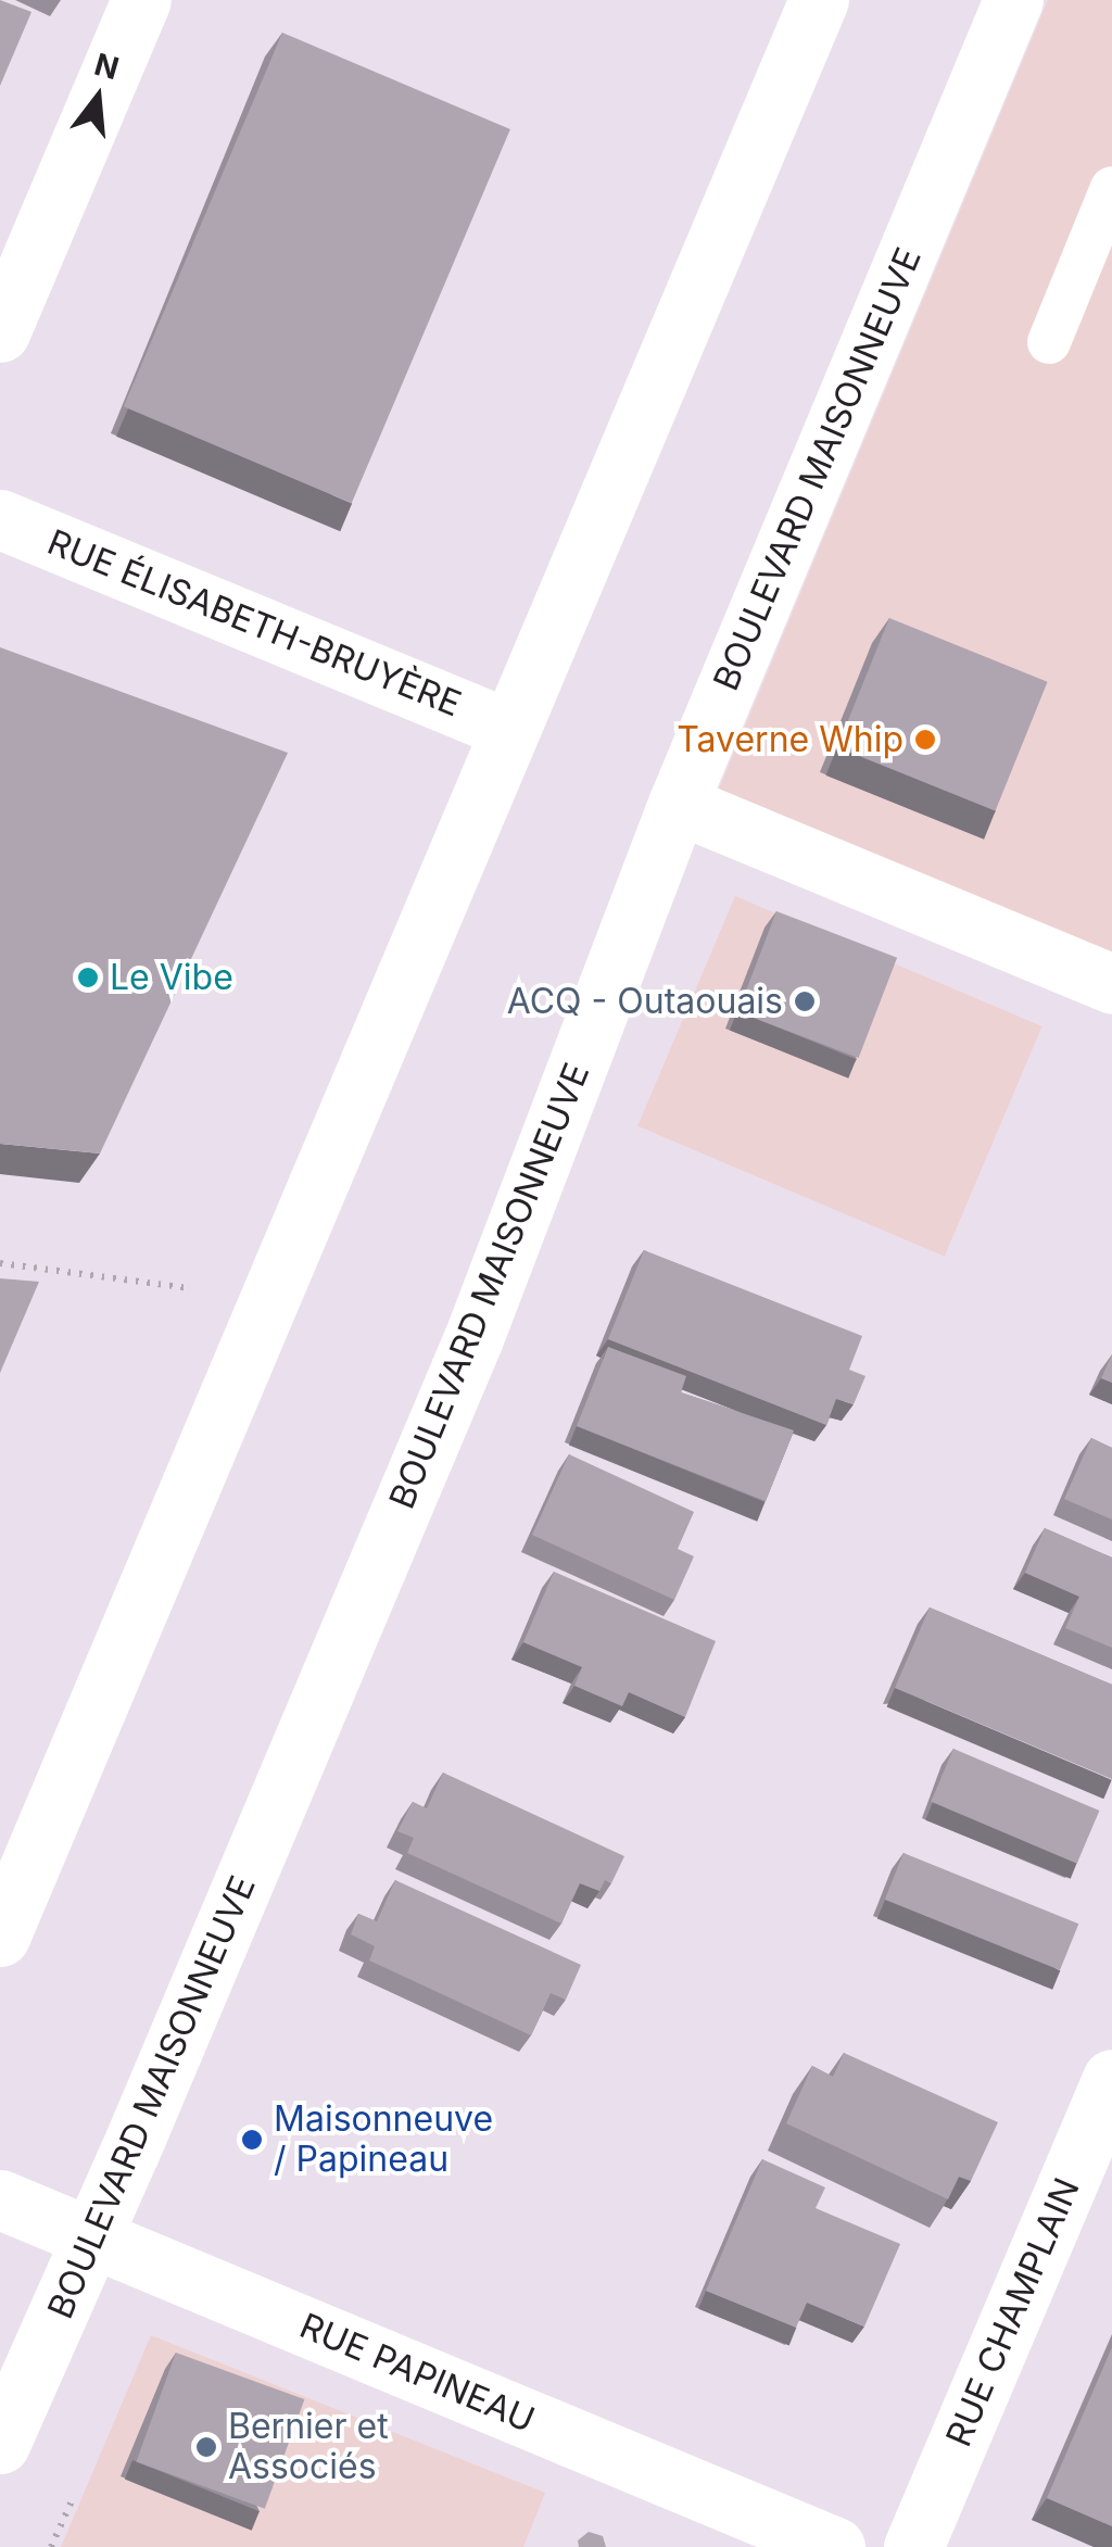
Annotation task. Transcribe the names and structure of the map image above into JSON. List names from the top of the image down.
{
  "streets": {
    "main road": [
      "BOULEVARD MAISONNEUVE",
      "RUE ÉLISABETH-BRUYÈRE",
      "RUE CHAMPLAIN",
      "RUE PAPINEAU"
    ]
  },
  "crossings": [
    ["BOULEVARD MAISONNEUVE", "RUE PAPINEAU"]
  ],
  "places": [
    "Taverne Whip",
    "Le Vibe",
    "ACQ - Outaouais",
    "Maisonneuve / Papineau",
    "Bernier et Associés"
  ],
  "north": "top"
}
